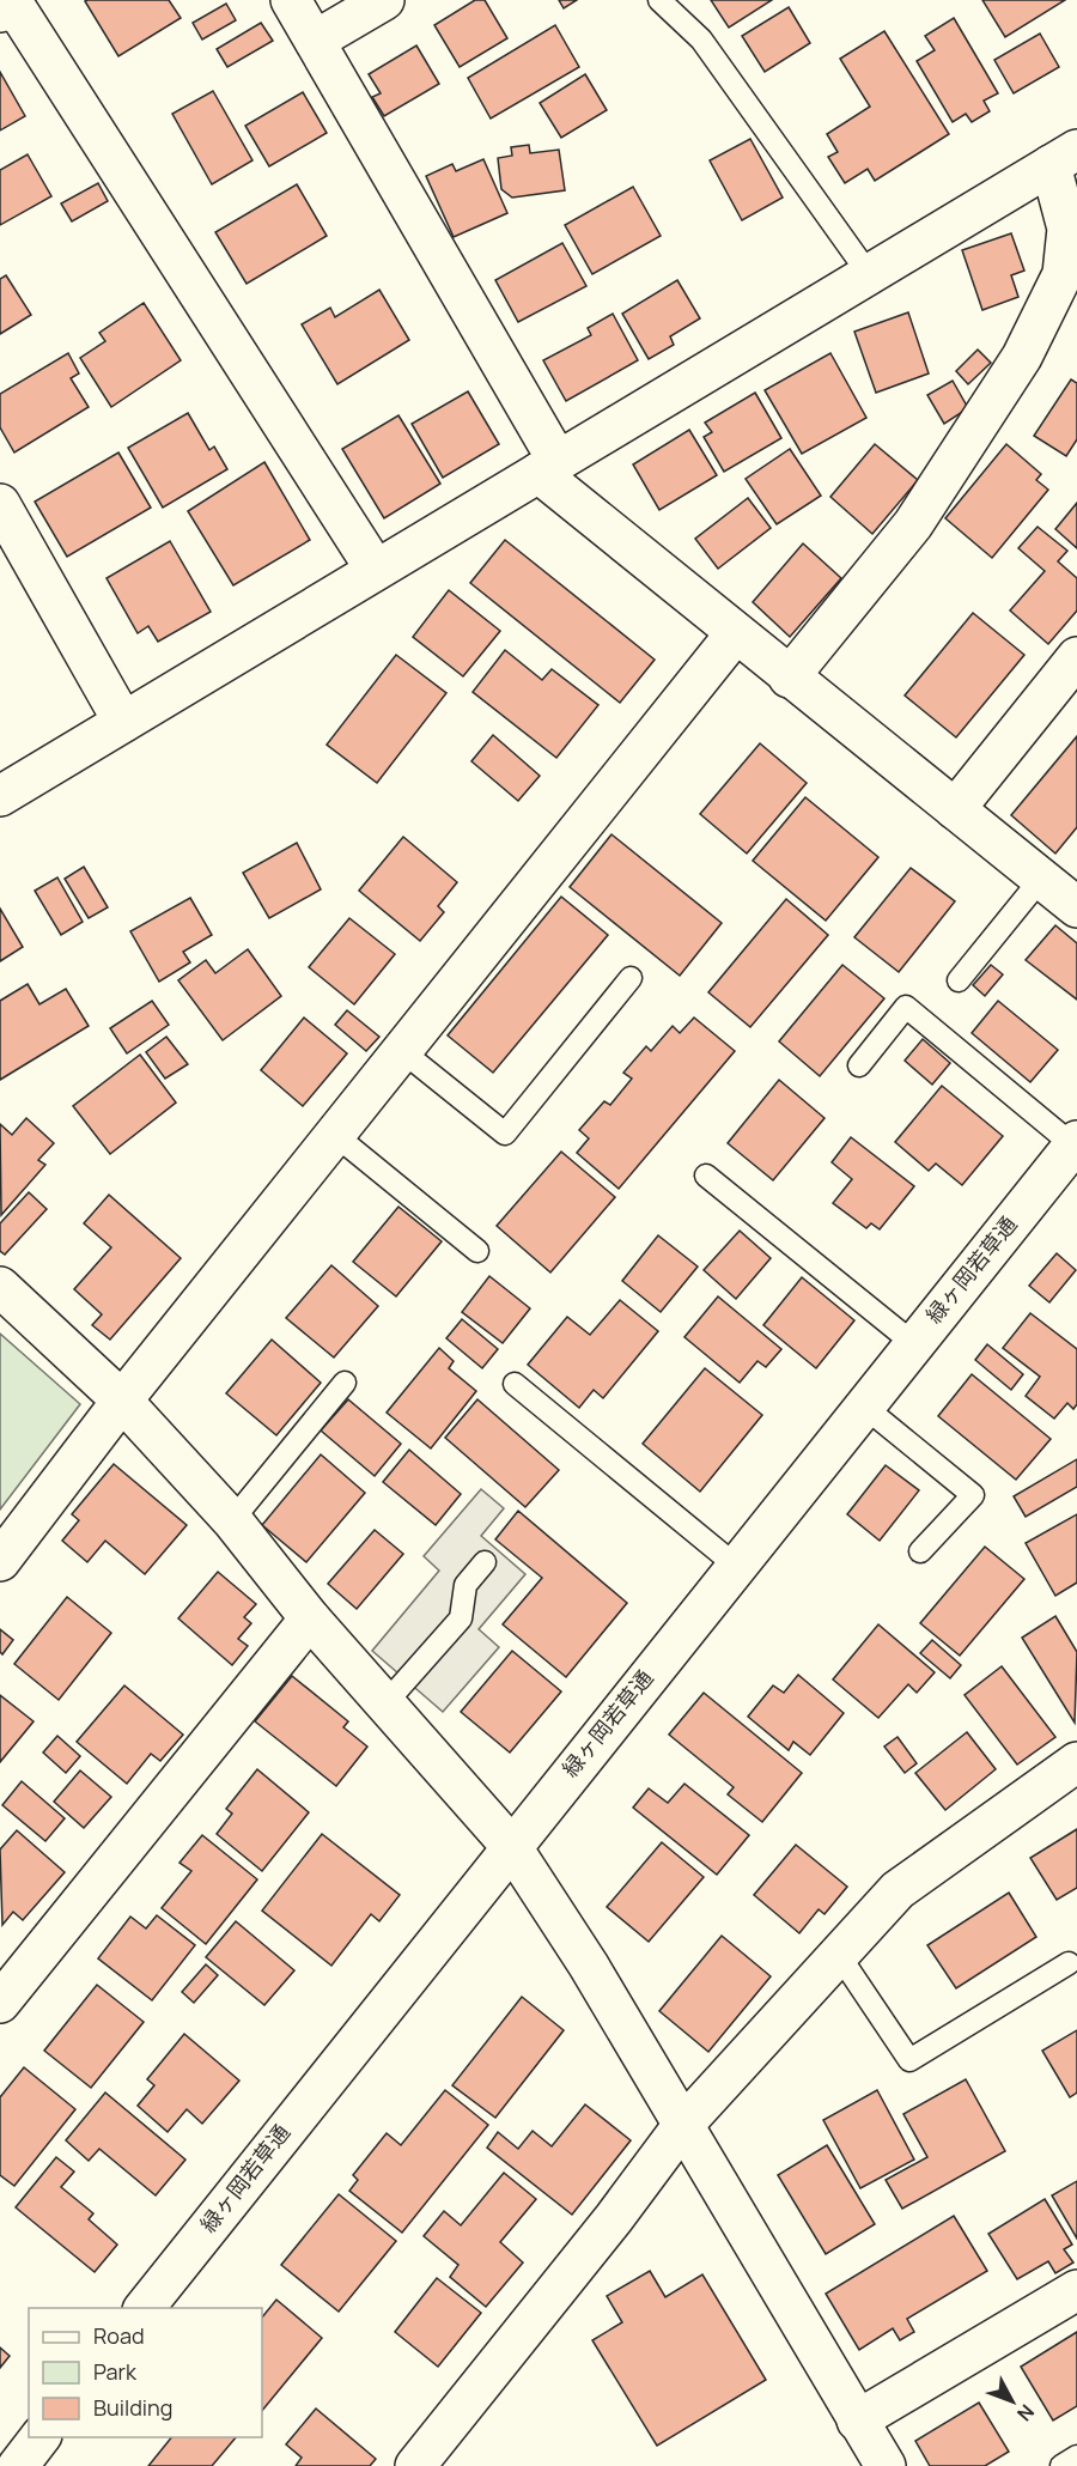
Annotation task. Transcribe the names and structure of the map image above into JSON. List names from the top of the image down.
{
  "streets": {
    "street": ["緑ヶ岡若草通"]
  },
  "legend": ["Road", "Park", "Building"],
  "north": "bottom right"
}
